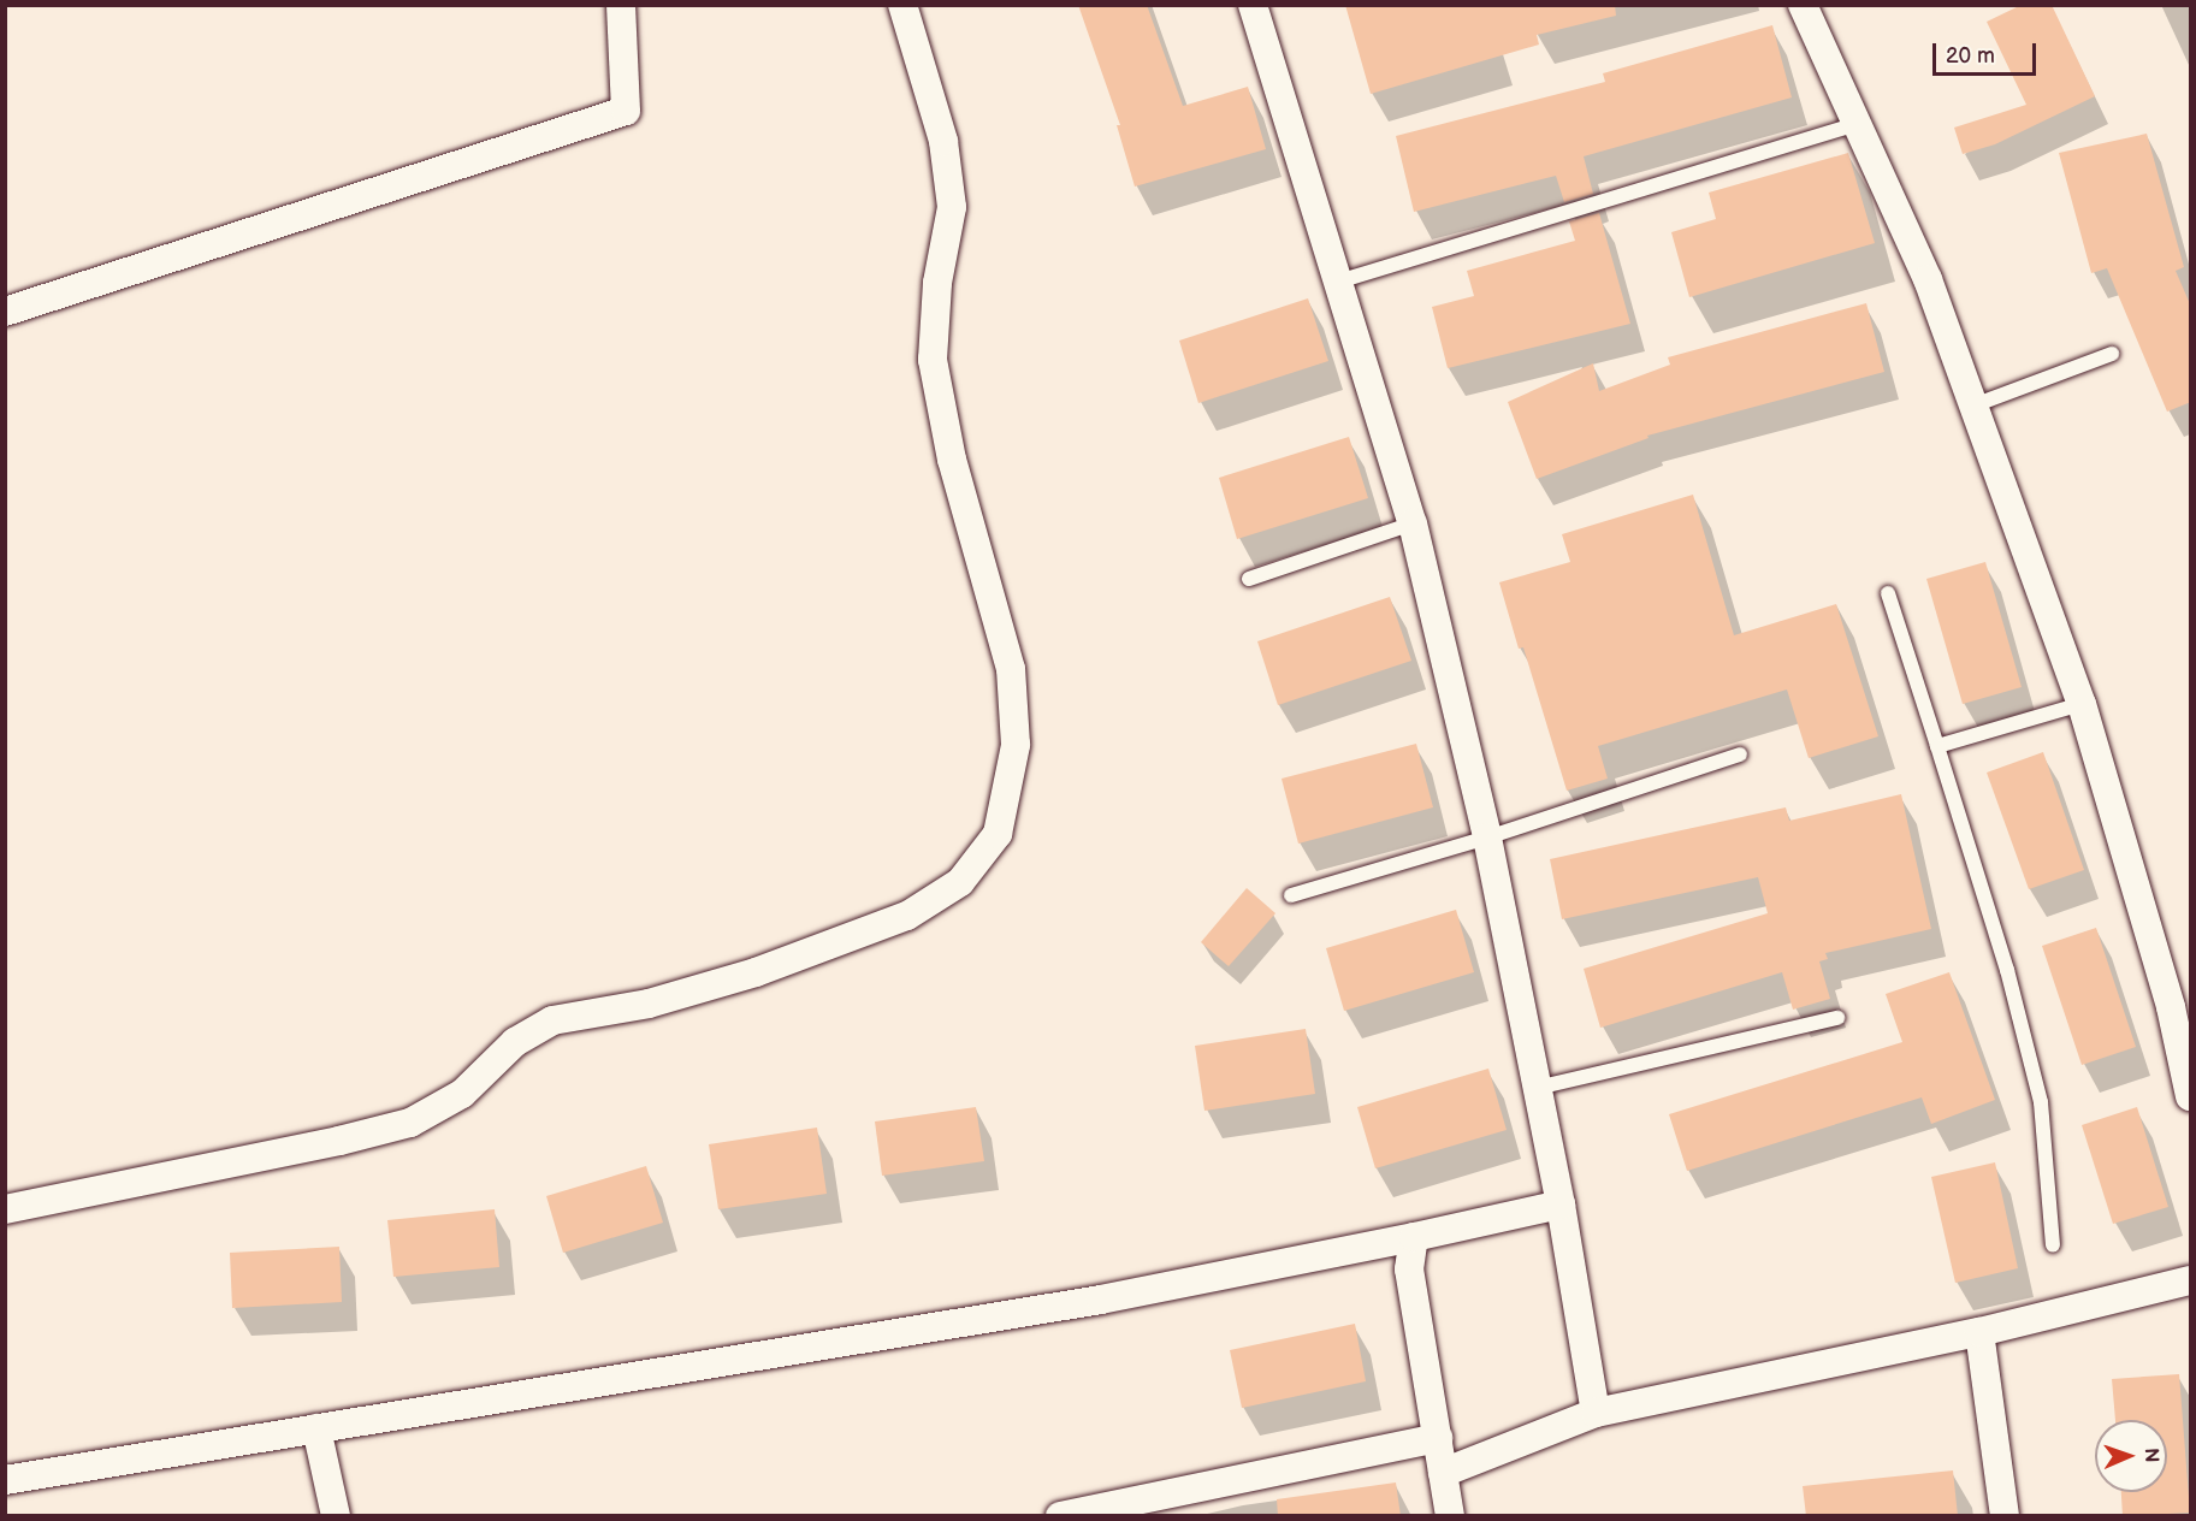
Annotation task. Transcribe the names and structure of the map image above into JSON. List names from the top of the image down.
{
  "scale_bar": "20 m",
  "north": "right"
}
